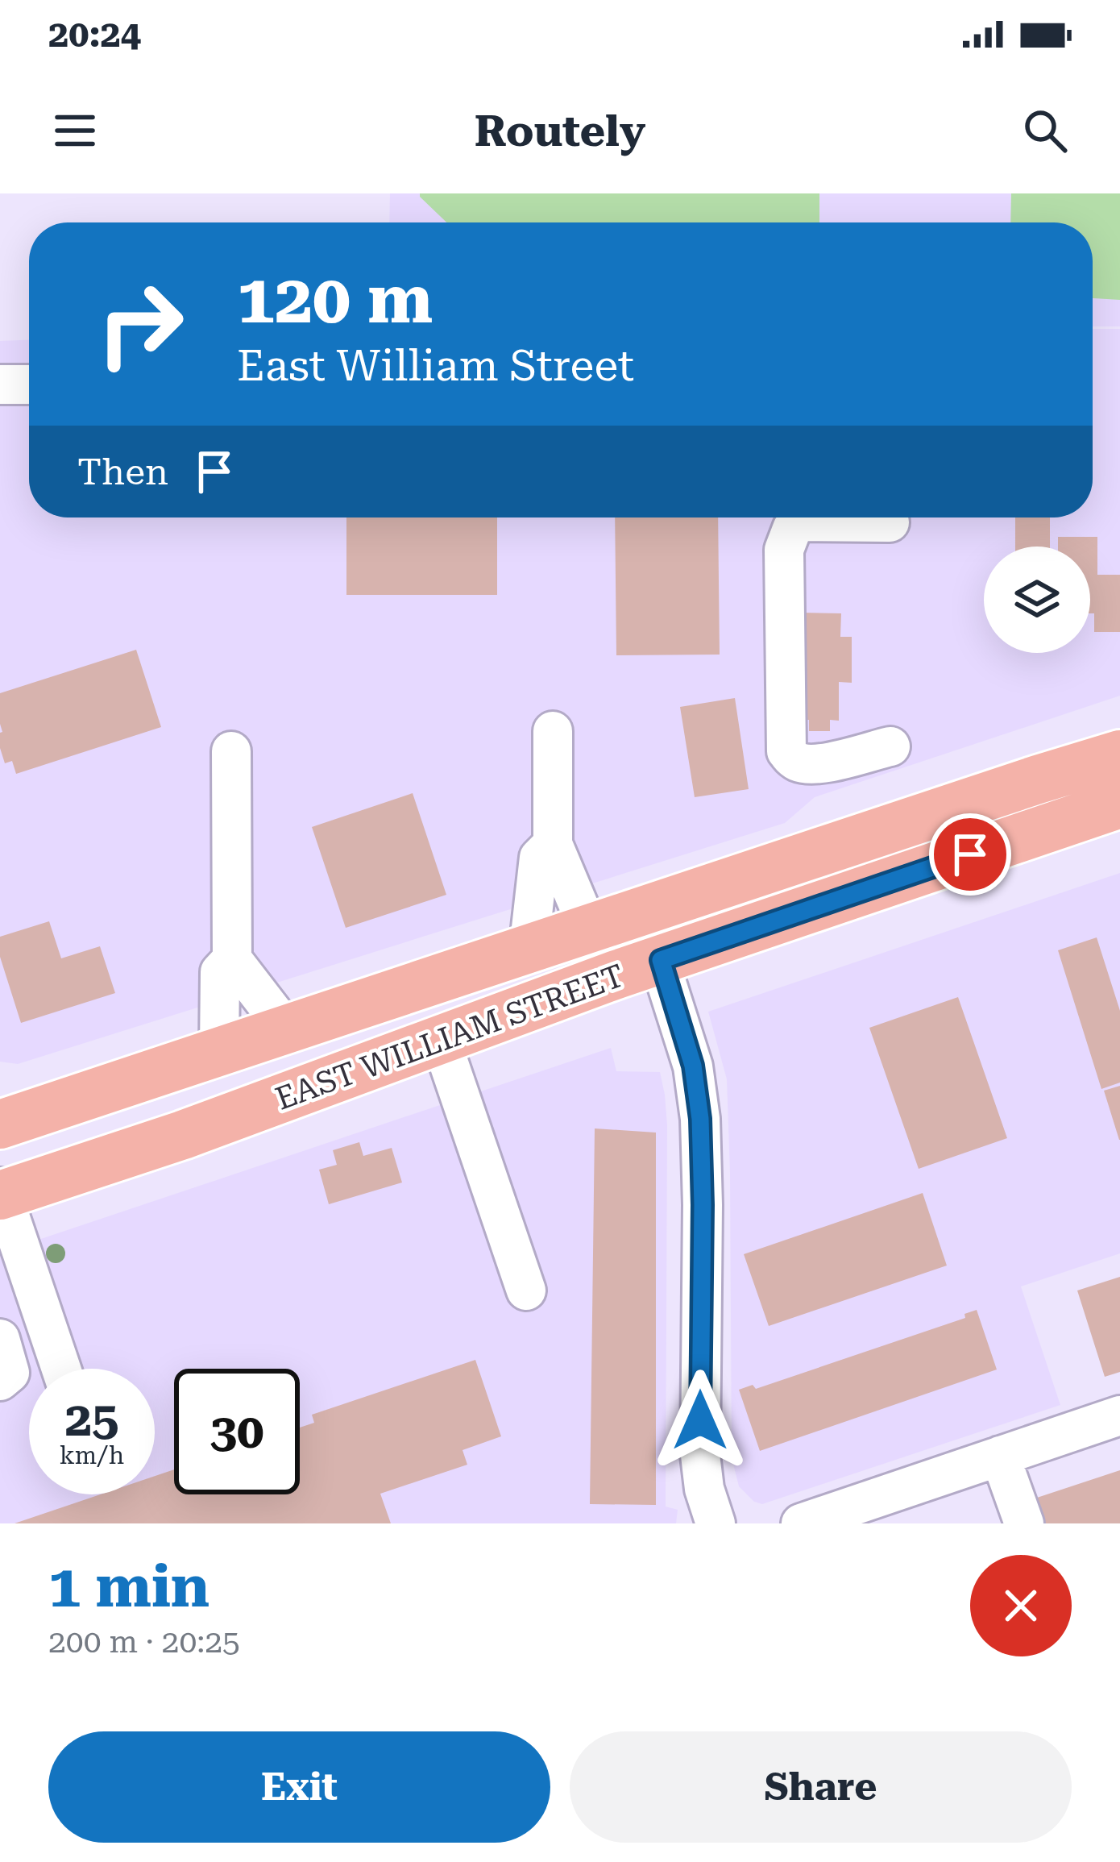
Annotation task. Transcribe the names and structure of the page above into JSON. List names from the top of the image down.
{
  "streets": {
    "main road": ["EAST WILLIAM STREET"]
  },
  "page": {
    "status": "20:24",
    "header": "Routely",
    "turn": ["120 m", "East William Street"],
    "then": "Then",
    "speed": "25 km/h",
    "limit": "30",
    "heading": ["1 min", "200 m · 20:25"],
    "buttons": ["Exit", "Share"]
  }
}
